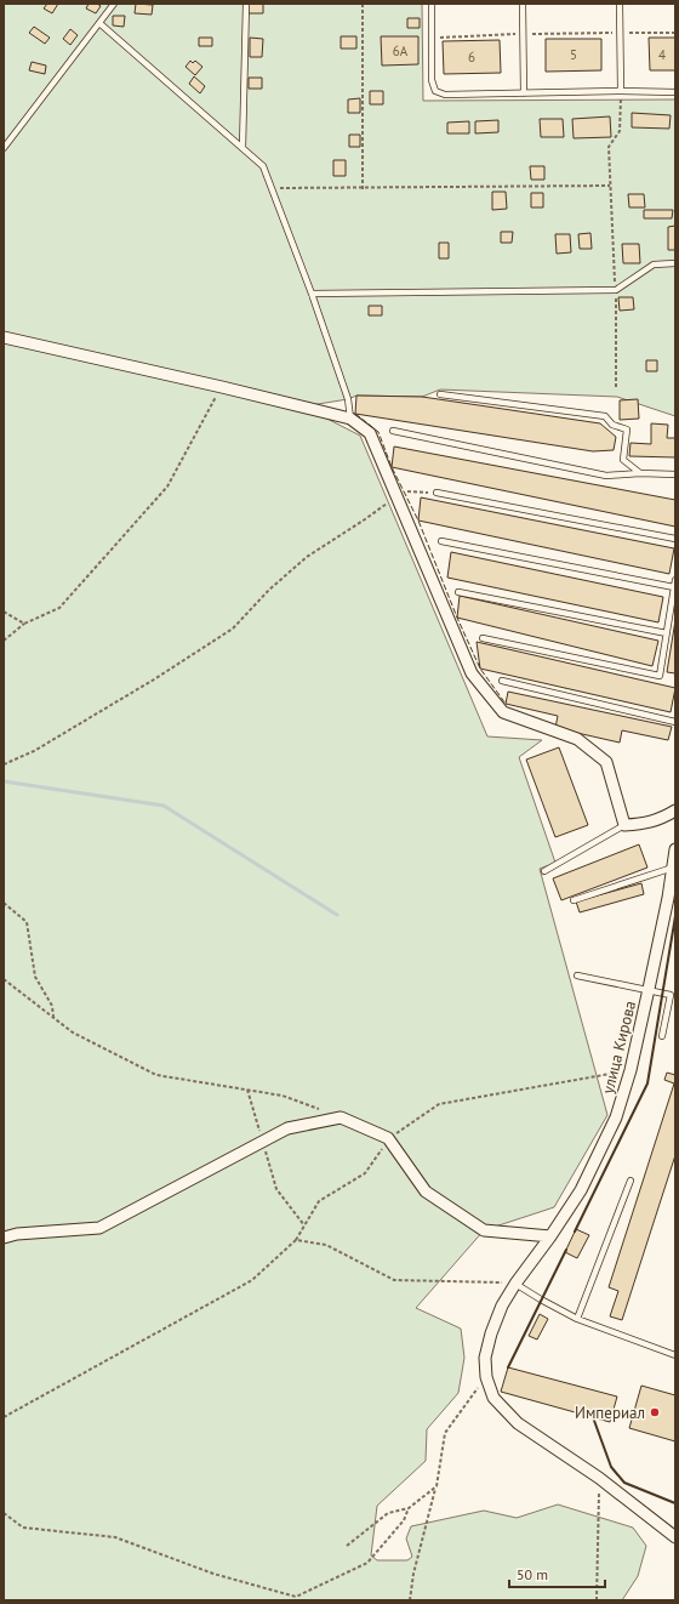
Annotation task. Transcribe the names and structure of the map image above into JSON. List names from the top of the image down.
{
  "streets": {
    "street": ["улица Кирова"]
  },
  "places": ["Империал"],
  "house_numbers": [
    "6А",
    "5",
    "4",
    "6"
  ],
  "scale_bar": "50 m"
}
